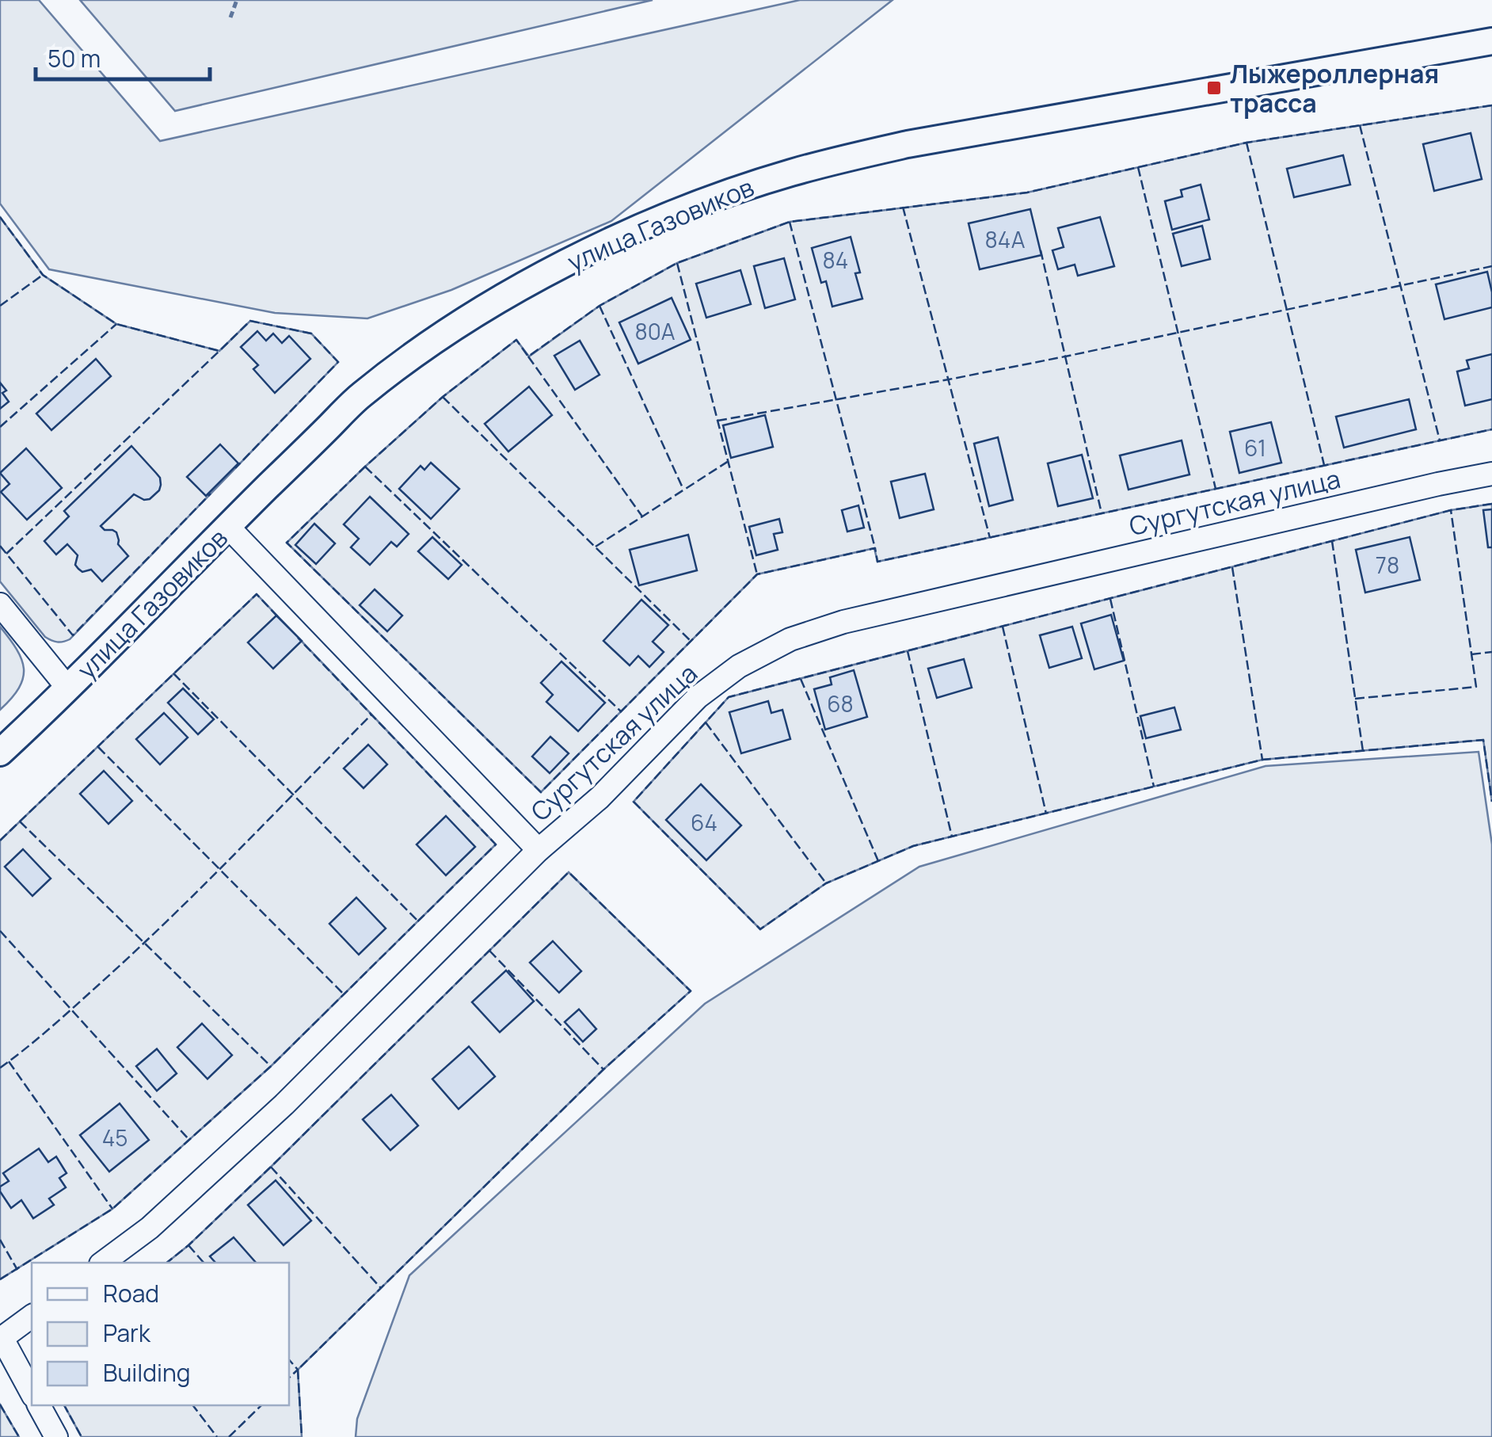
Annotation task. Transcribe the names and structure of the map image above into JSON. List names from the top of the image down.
{
  "streets": {
    "street": ["улица Газовиков", "Сургутская улица"]
  },
  "places": {
    "transit": ["Лыжероллерная трасса"]
  },
  "house_numbers": [
    "84А",
    "84",
    "80А",
    "61",
    "78",
    "68",
    "64",
    "45"
  ],
  "legend": ["Road", "Park", "Building"],
  "scale_bar": "50 m"
}
